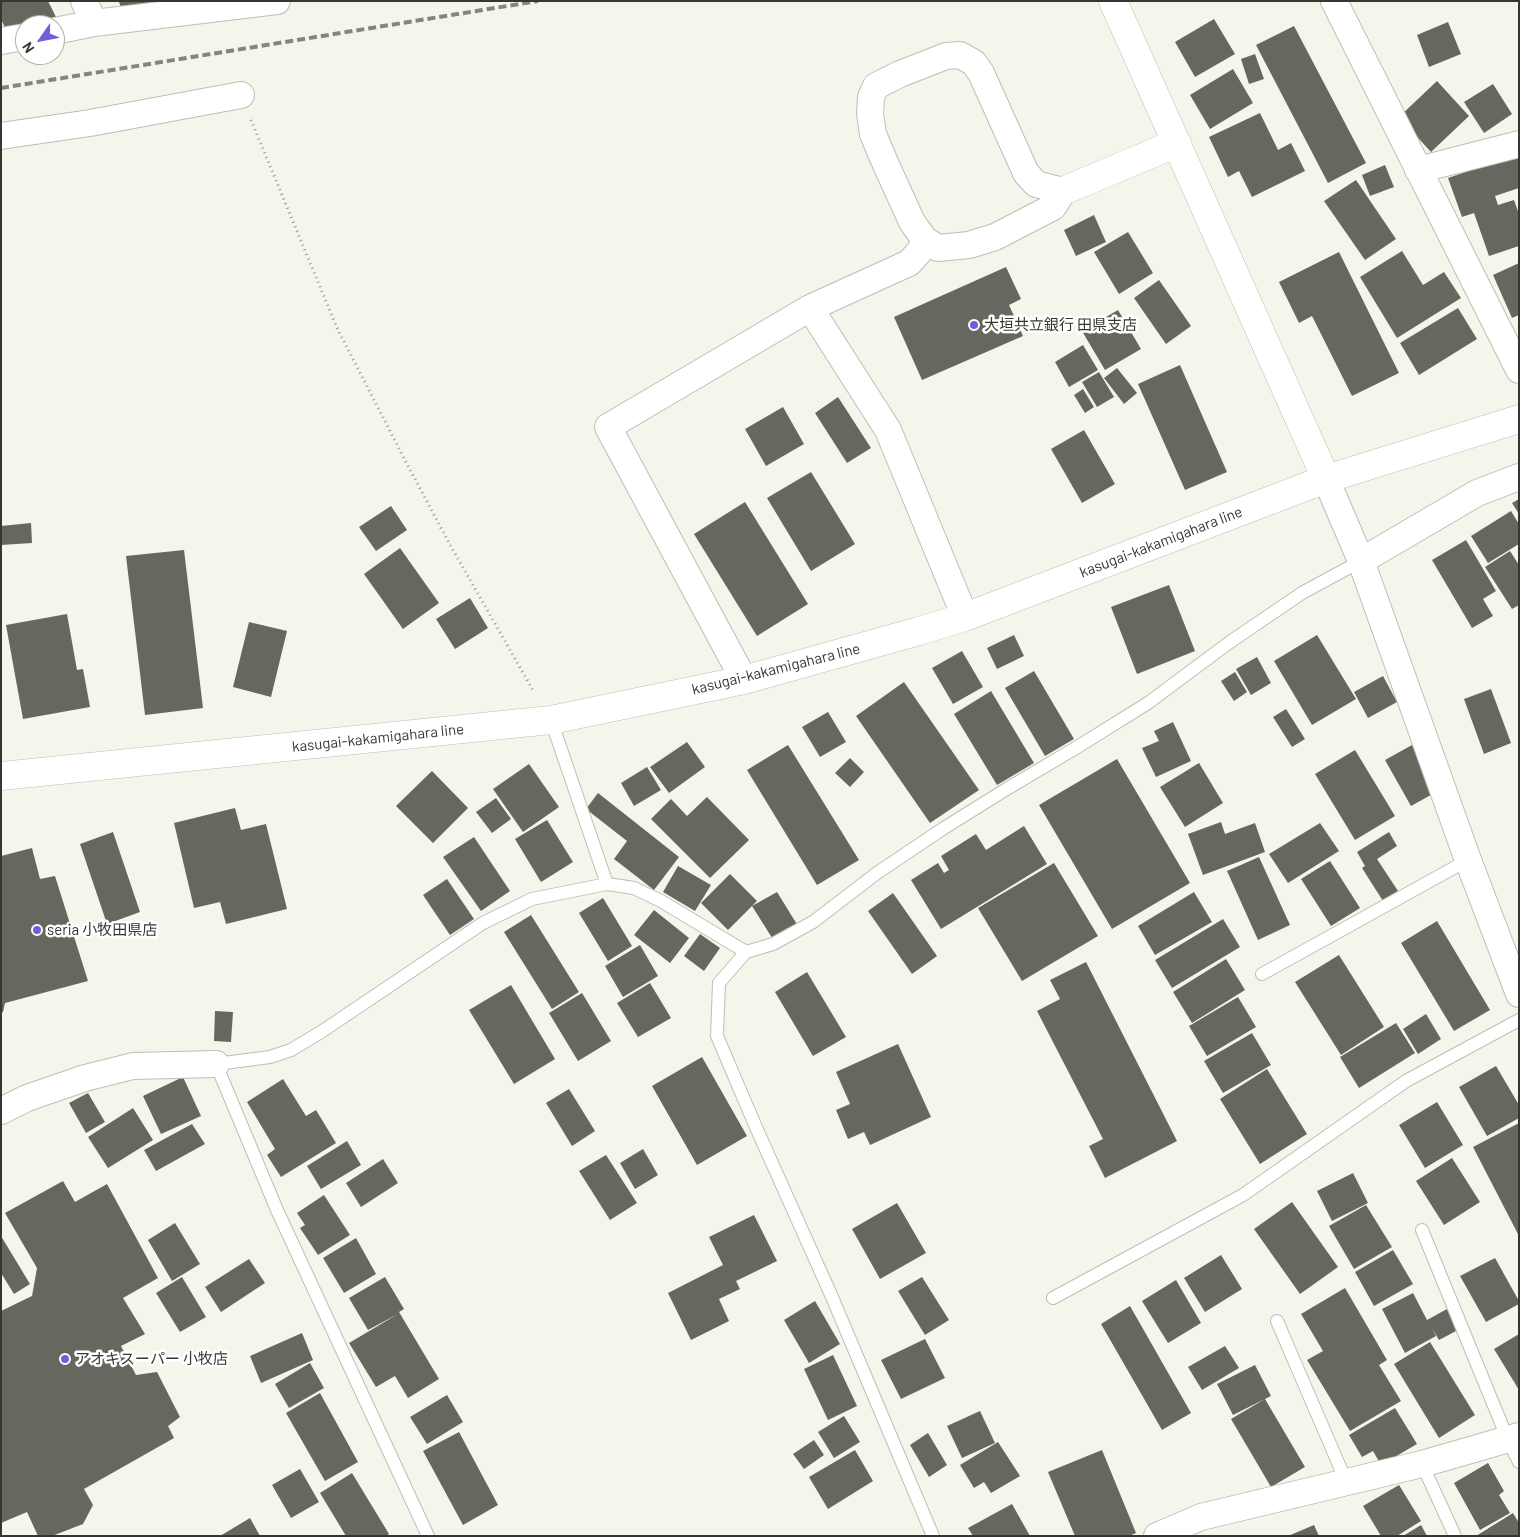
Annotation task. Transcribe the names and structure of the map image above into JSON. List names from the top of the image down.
{
  "streets": {
    "main road": ["kasugai-kakamigahara line"]
  },
  "places": ["大垣共立銀行 田県支店", "seria 小牧田県店", "アオキスーパー 小牧店"],
  "north": "bottom left"
}
